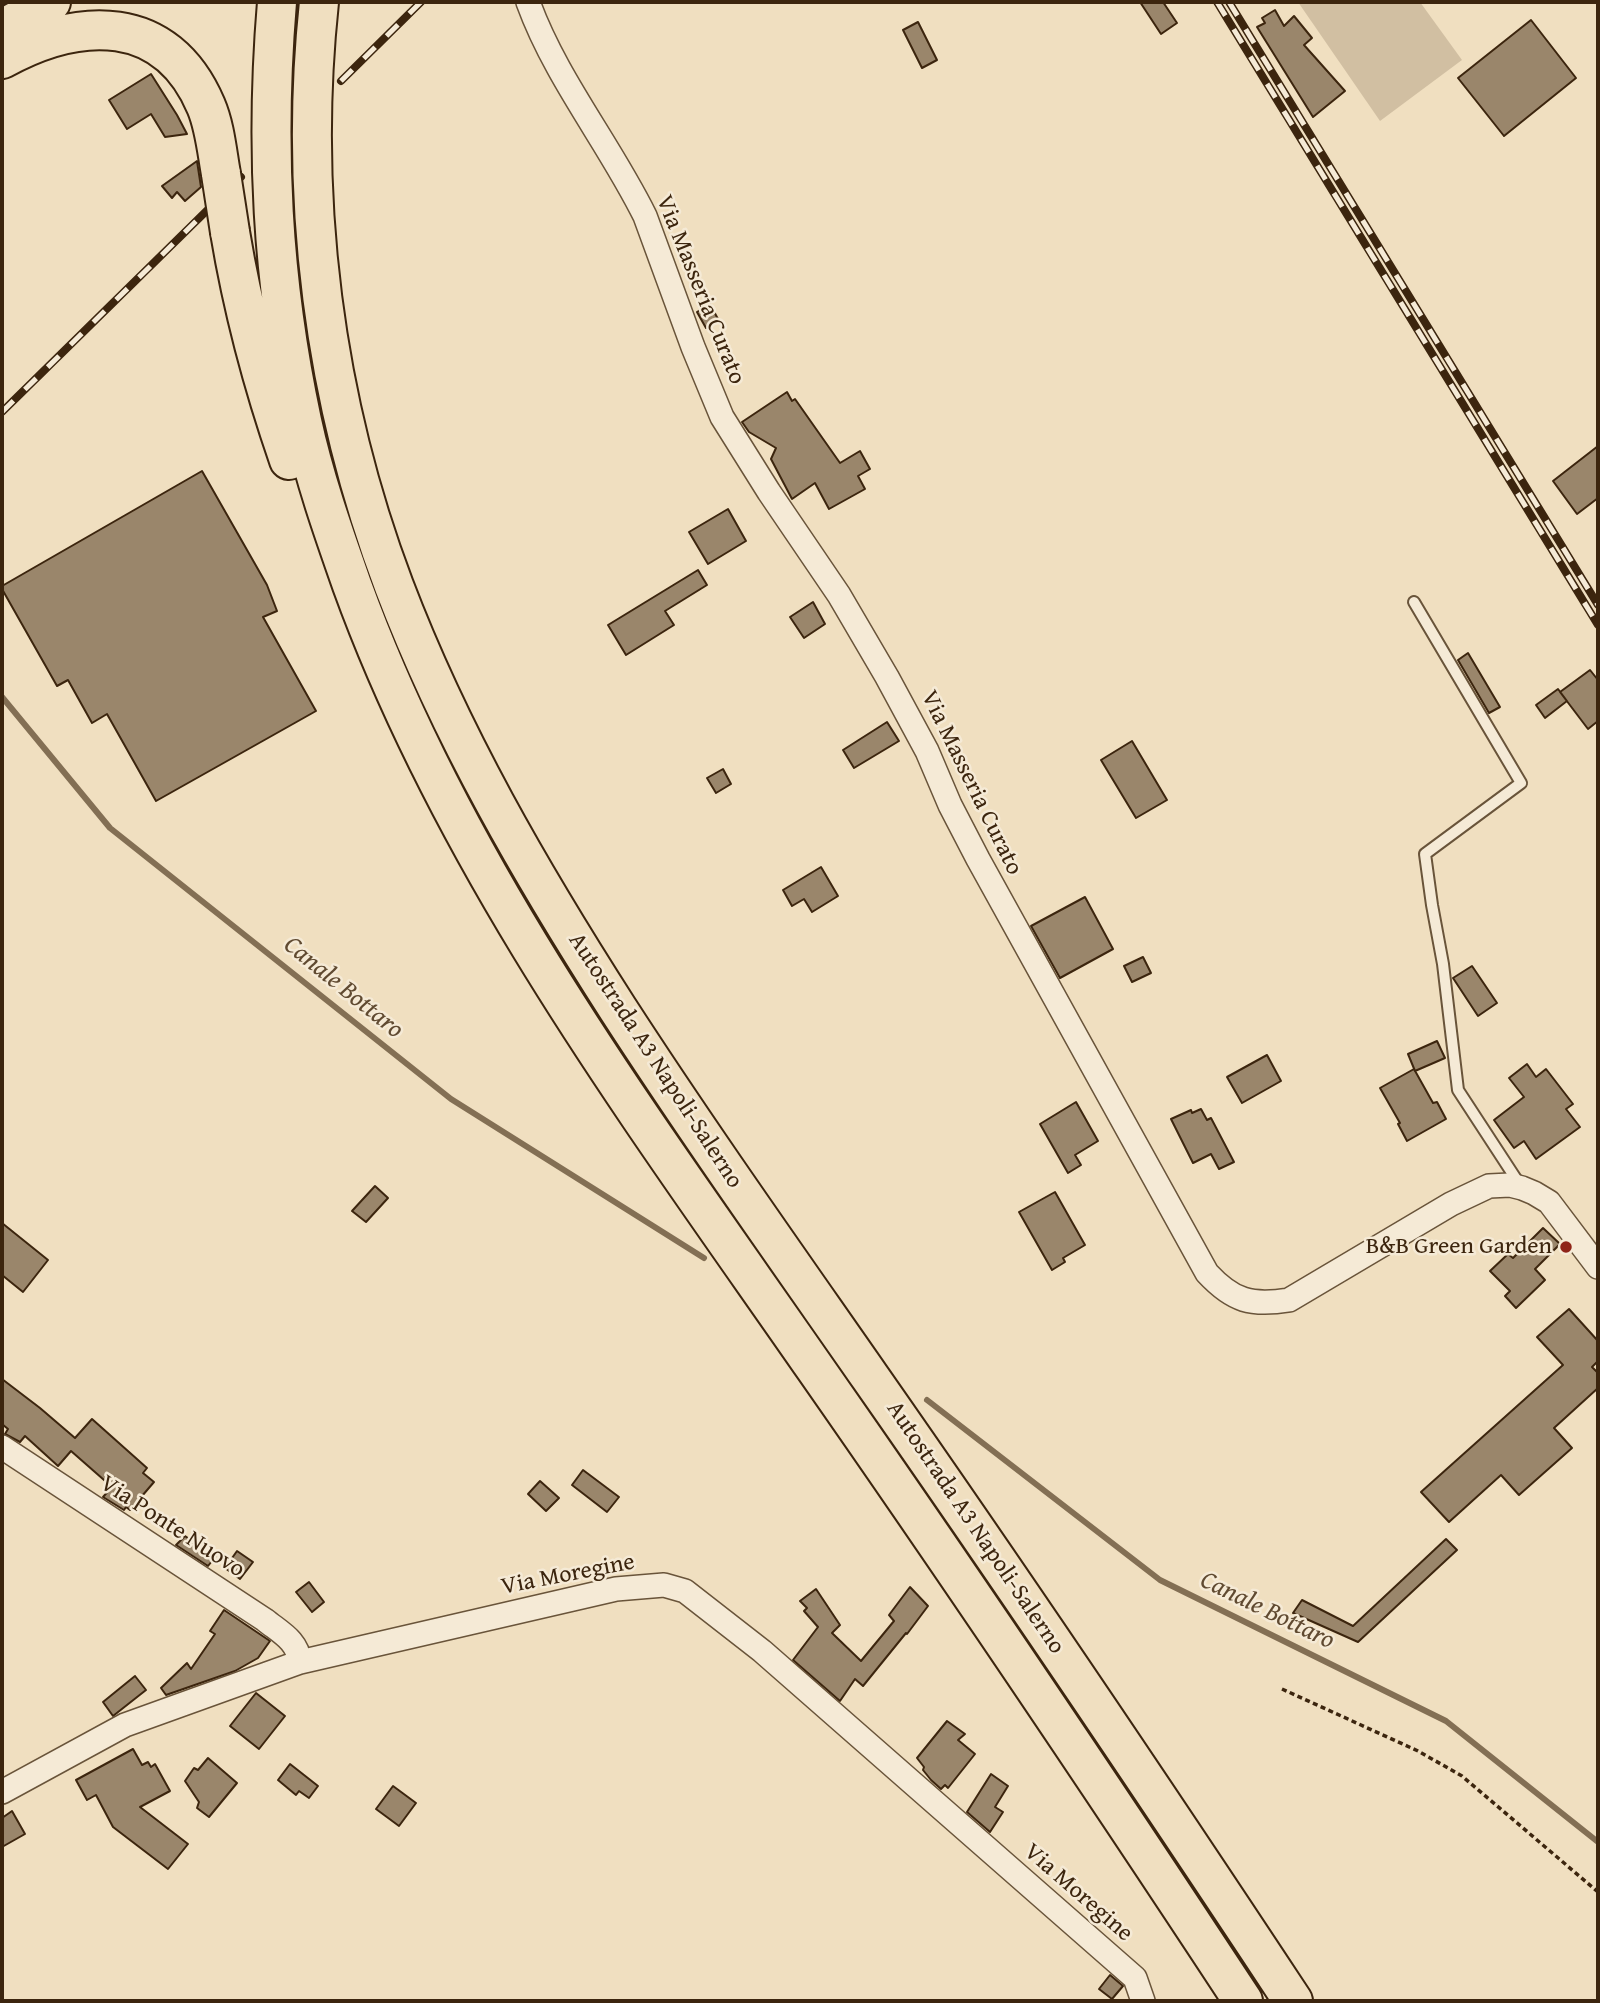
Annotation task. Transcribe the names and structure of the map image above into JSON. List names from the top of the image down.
{
  "streets": {
    "highway": ["Autostrada A3 Napoli-Salerno"],
    "street": ["Via Masseria Curato", "Via Ponte Nuovo", "Via Moregine"]
  },
  "crossings": [
    ["Via Ponte Nuovo", "Via Moregine"]
  ],
  "water": ["Canale Bottaro"],
  "places": ["B&B Green Garden"]
}
